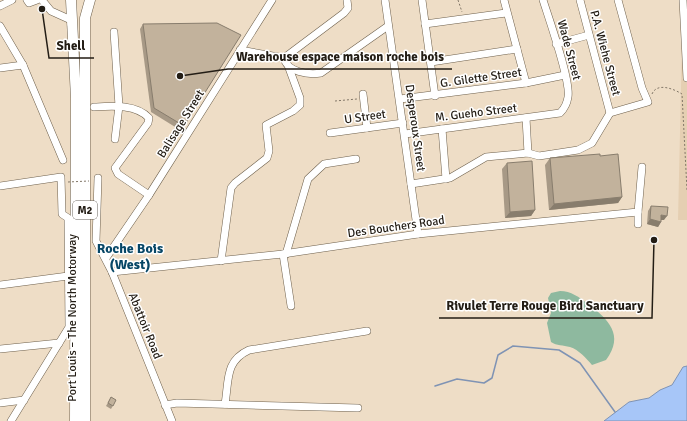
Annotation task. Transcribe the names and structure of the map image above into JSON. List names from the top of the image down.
{
  "streets": {
    "highway": ["M2", "Port Louis – The North Motorway"],
    "street": [
      "Wade Street",
      "P.A. Wiehe Street",
      "G. Gilette Street",
      "M. Gueho Street",
      "U Street",
      "Balisage Street",
      "Desperoux Street",
      "Des Bouchers Road",
      "Abattoir Road"
    ]
  },
  "crossings": [
    ["Wade Street", "G. Gilette Street"],
    ["Wade Street", "M. Gueho Street"],
    ["G. Gilette Street", "Desperoux Street"],
    ["M. Gueho Street", "Desperoux Street"],
    ["U Street", "Desperoux Street"],
    ["Balisage Street", "Abattoir Road"],
    ["Desperoux Street", "Des Bouchers Road"],
    ["Des Bouchers Road", "Abattoir Road"]
  ],
  "districts": ["Roche Bois (West)"],
  "places": ["Shell", "Warehouse espace maison roche bois", "Rivulet Terre Rouge Bird Sanctuary"]
}
